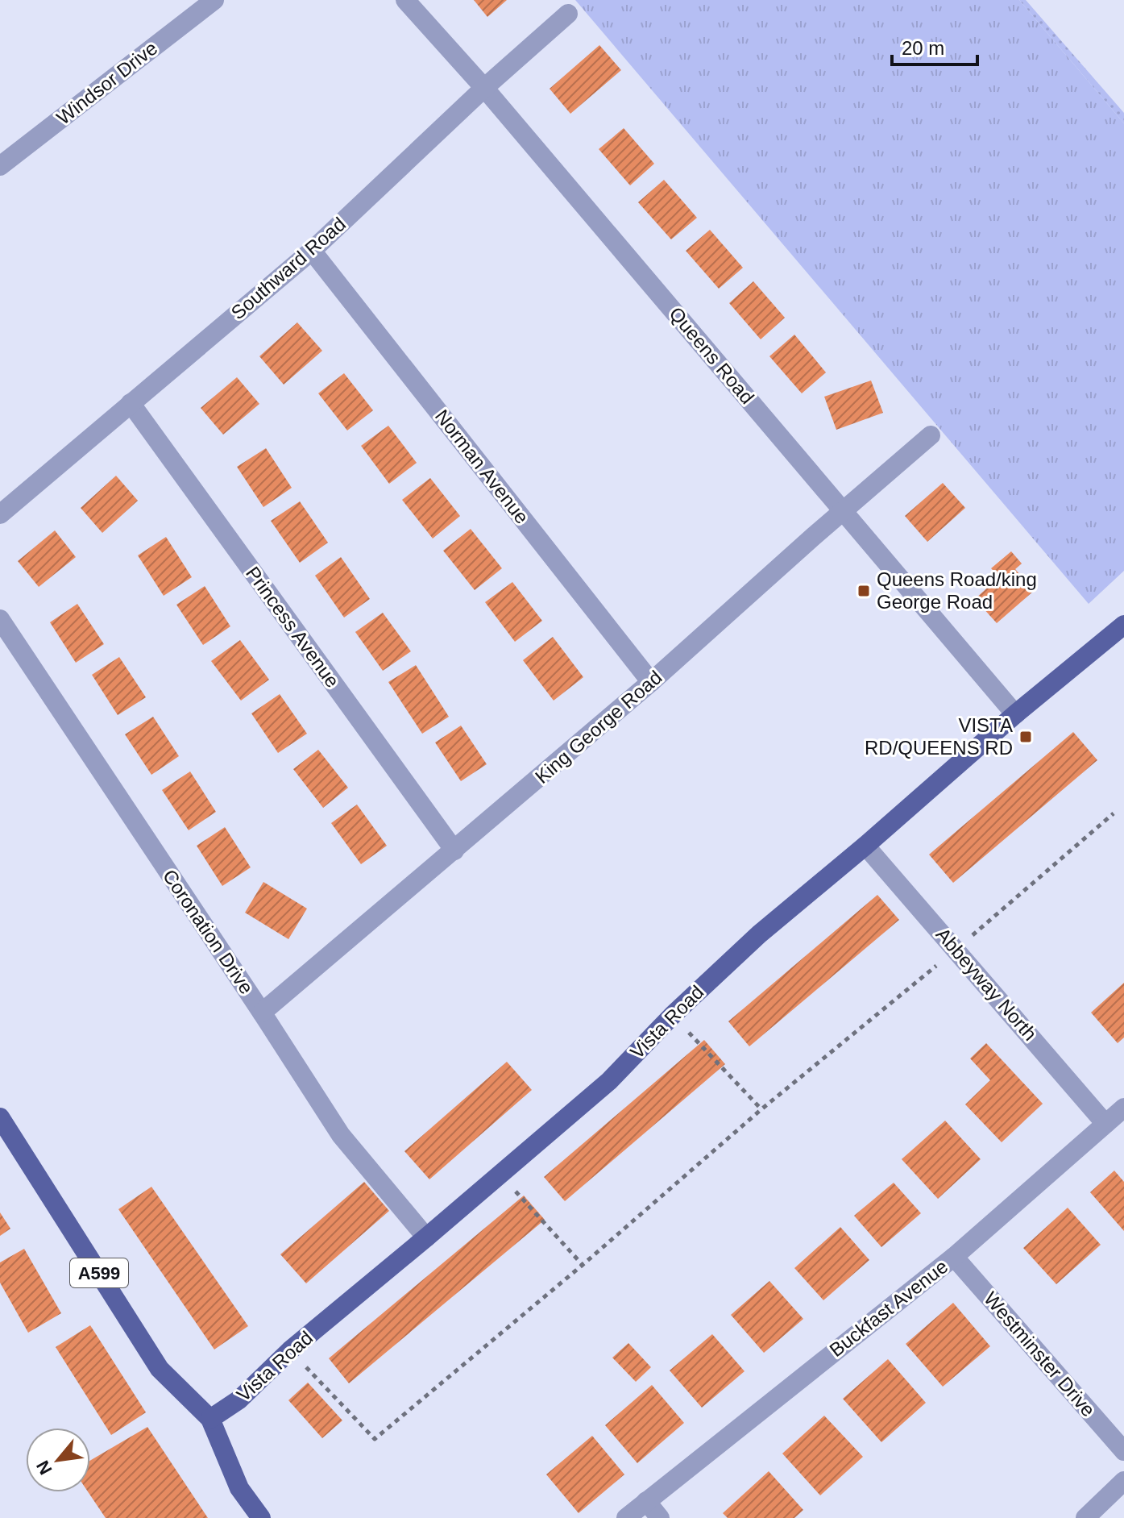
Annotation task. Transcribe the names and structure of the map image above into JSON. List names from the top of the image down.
{
  "streets": {
    "main road": ["Vista Road", "A599"],
    "street": [
      "Windsor Drive",
      "Southward Road",
      "Queens Road",
      "Norman Avenue",
      "Princess Avenue",
      "King George Road",
      "Coronation Drive",
      "Abbeyway North",
      "Buckfast Avenue",
      "Westminster Drive"
    ]
  },
  "crossings": [
    ["Southward Road", "Queens Road"],
    ["Southward Road", "Norman Avenue"],
    ["Southward Road", "Princess Avenue"],
    ["Queens Road", "King George Road"],
    ["Queens Road", "Vista Road"],
    ["Norman Avenue", "King George Road"],
    ["Princess Avenue", "King George Road"],
    ["King George Road", "Coronation Drive"],
    ["Coronation Drive", "Vista Road"],
    ["Abbeyway North", "Vista Road"],
    ["Abbeyway North", "Buckfast Avenue"],
    ["Vista Road", "A599"],
    ["Buckfast Avenue", "Westminster Drive"]
  ],
  "places": {
    "transit": ["Queens Road/king George Road", "VISTA RD/QUEENS RD"]
  },
  "scale_bar": "20 m",
  "north": "bottom left"
}
